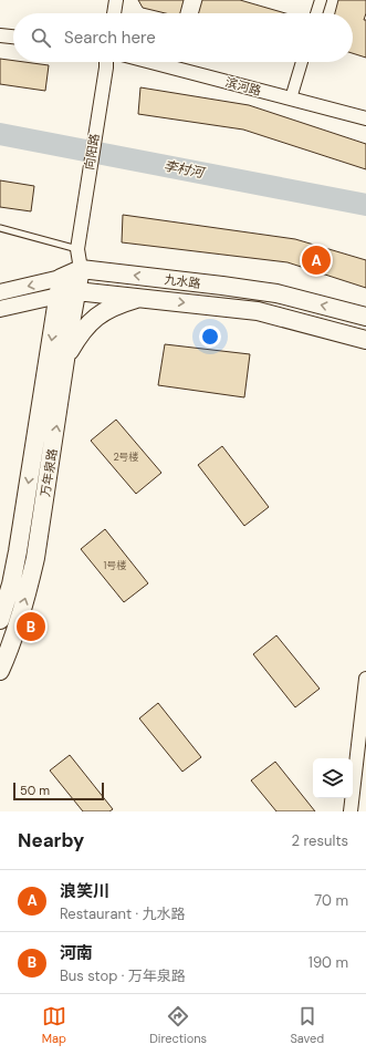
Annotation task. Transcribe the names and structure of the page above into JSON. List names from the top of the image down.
{
  "streets": {
    "main road": ["九水路", "万年泉路"],
    "street": ["滨河路", "向阳路"]
  },
  "crossings": [
    ["向阳路", "九水路"],
    ["向阳路", "万年泉路"],
    ["九水路", "万年泉路"]
  ],
  "water": ["李村河"],
  "house_numbers": ["2号楼", "1号楼"],
  "scale_bar": "50 m",
  "page": {
    "search": "Search here",
    "pins": ["A", "B"],
    "scale": "50 m",
    "heading": ["Nearby", "2 results"],
    "list": [
      {
        "mark": "A",
        "name": "浪笑川",
        "note": "Restaurant · 九水路",
        "value": "70 m"
      },
      {
        "mark": "B",
        "name": "河南",
        "note": "Bus stop · 万年泉路",
        "value": "190 m"
      }
    ],
    "nav": ["Map", "Directions", "Saved"]
  }
}
